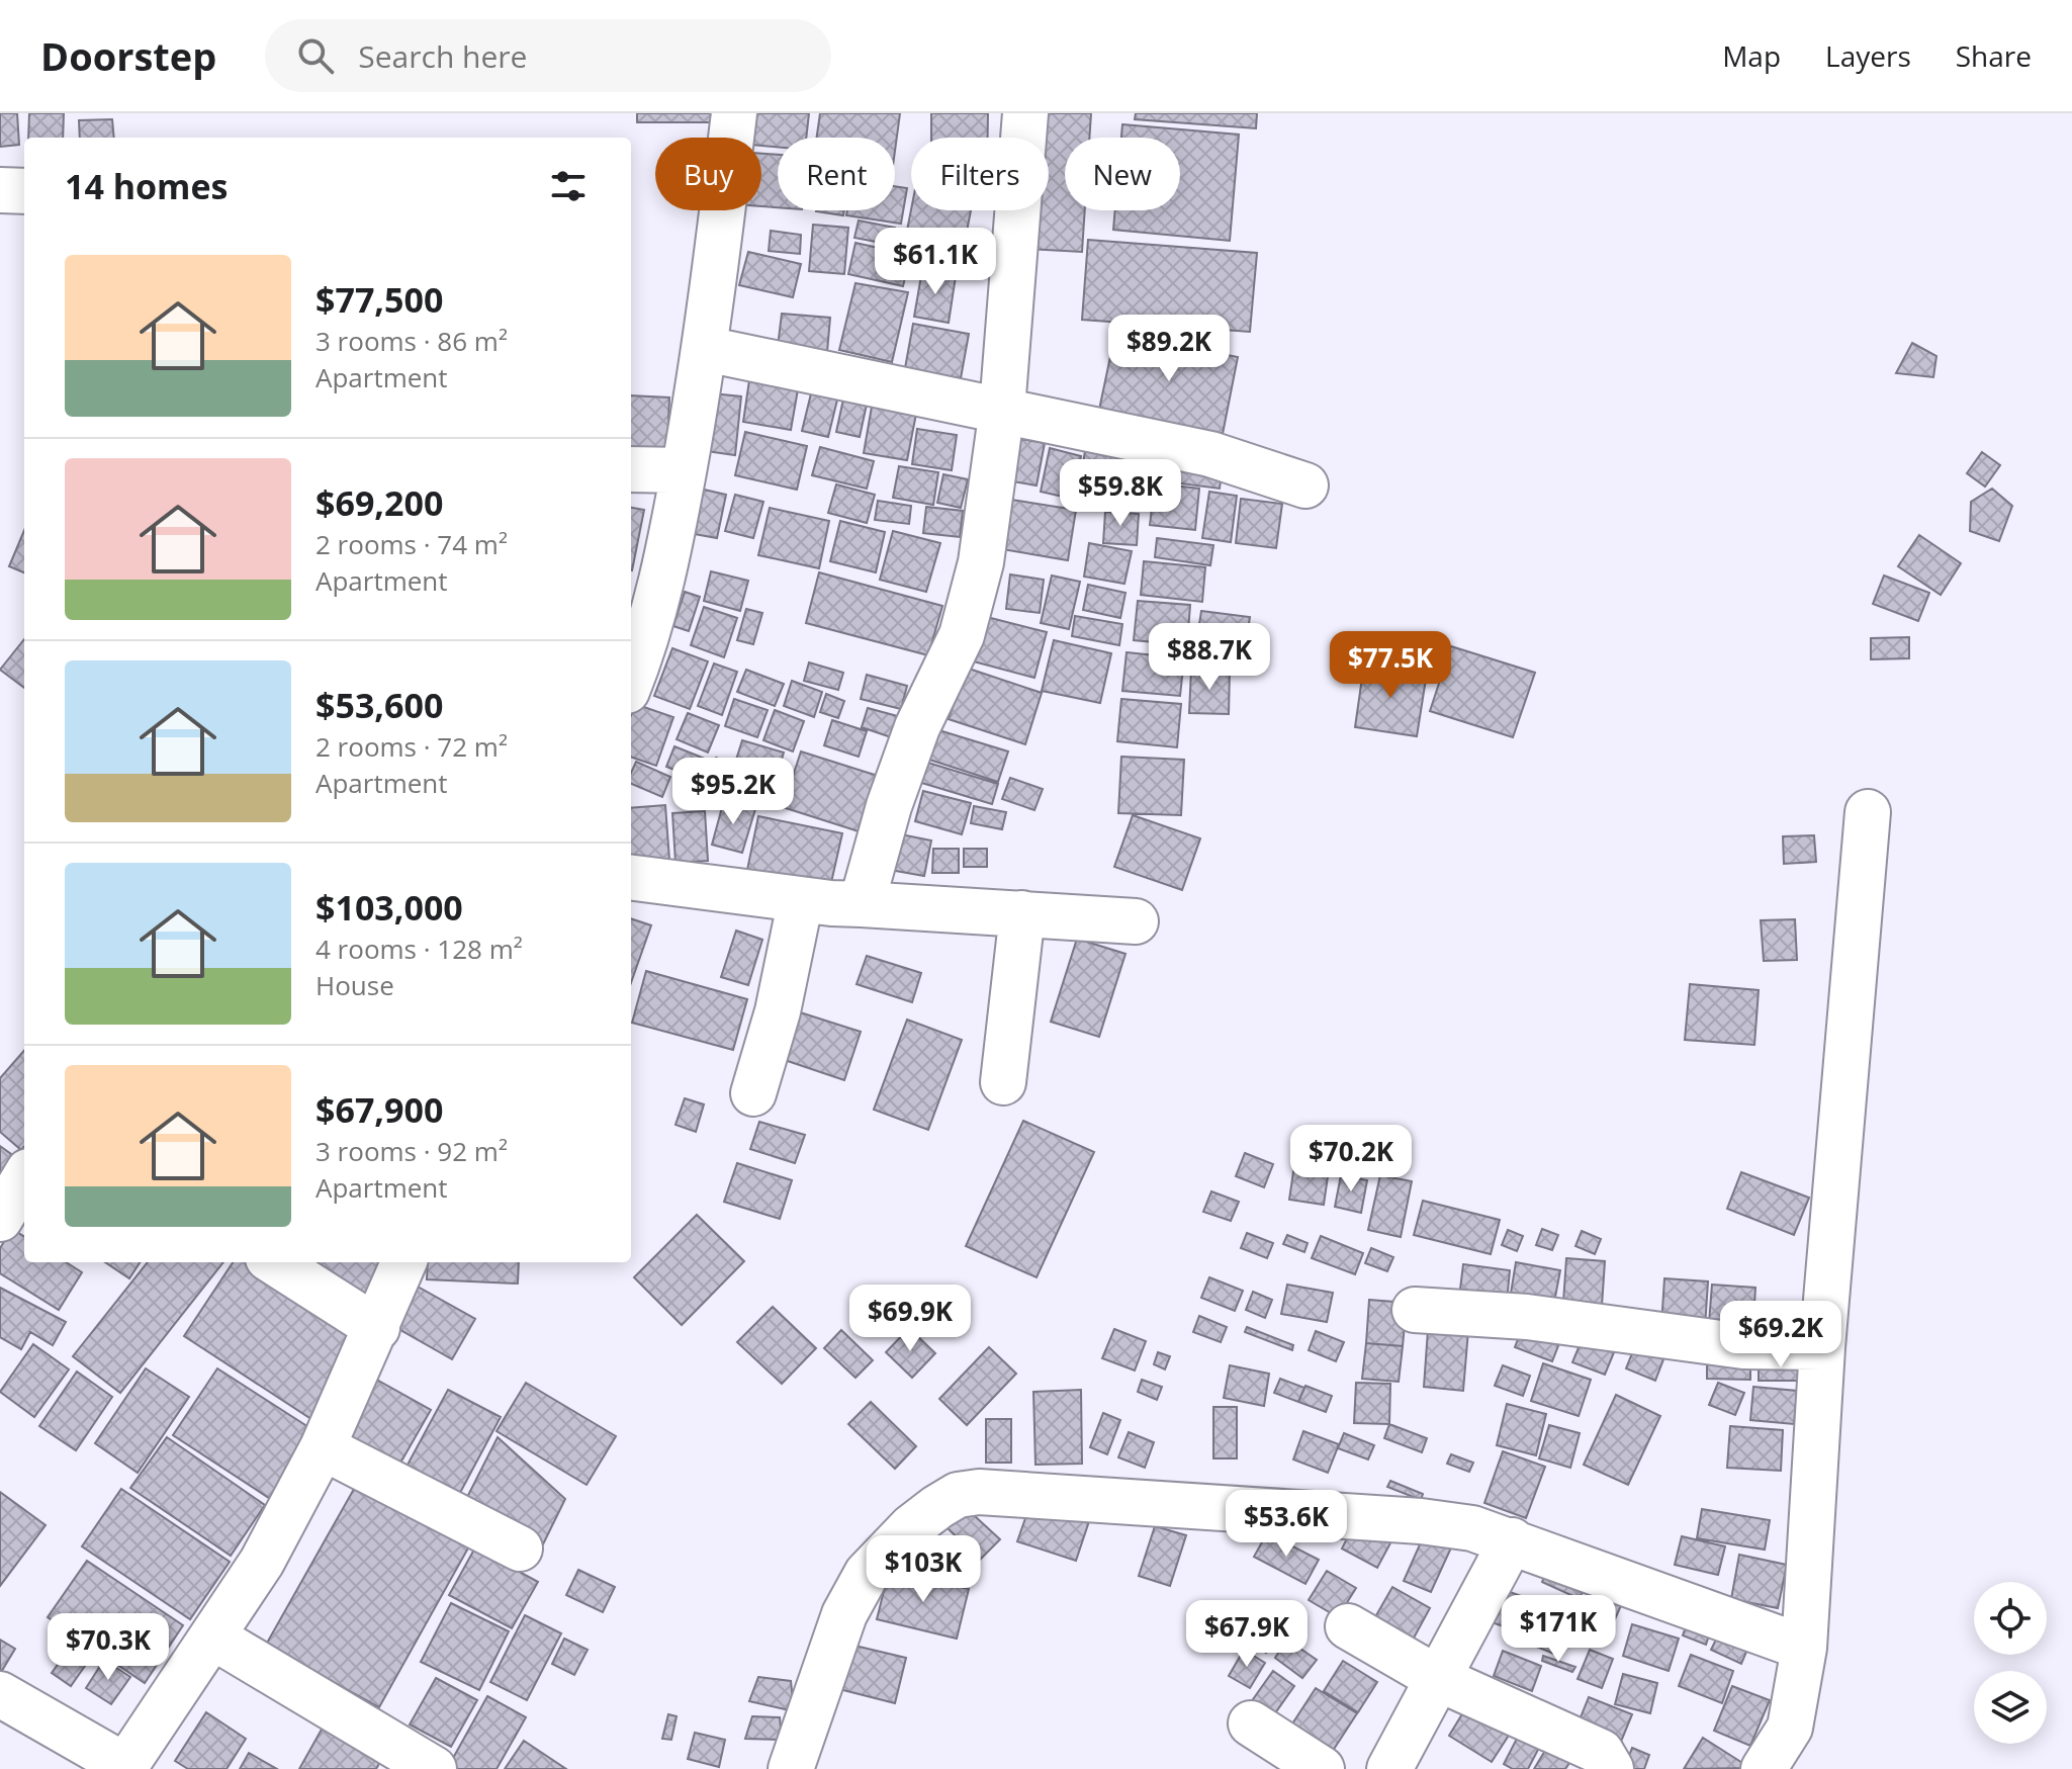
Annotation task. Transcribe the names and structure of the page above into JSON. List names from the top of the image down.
{
  "page": {
    "header": "Doorstep",
    "search": "Search here",
    "nav": ["Map", "Layers", "Share"],
    "chip": [
      "Buy",
      "Rent",
      "Filters",
      "New"
    ],
    "heading": "14 homes",
    "price": [
      "$61.1K",
      "$89.2K",
      "$59.8K",
      "$88.7K",
      "$77.5K",
      "$95.2K",
      "$70.2K",
      "$69.9K",
      "$69.2K",
      "$53.6K",
      "$103K",
      "$171K",
      "$67.9K",
      "$70.3K"
    ],
    "list": [
      {
        "name": "$77,500",
        "note": "3 rooms · 86 m² · Apartment"
      },
      {
        "name": "$69,200",
        "note": "2 rooms · 74 m² · Apartment"
      },
      {
        "name": "$53,600",
        "note": "2 rooms · 72 m² · Apartment"
      },
      {
        "name": "$103,000",
        "note": "4 rooms · 128 m² · House"
      },
      {
        "name": "$67,900",
        "note": "3 rooms · 92 m² · Apartment"
      }
    ]
  }
}
